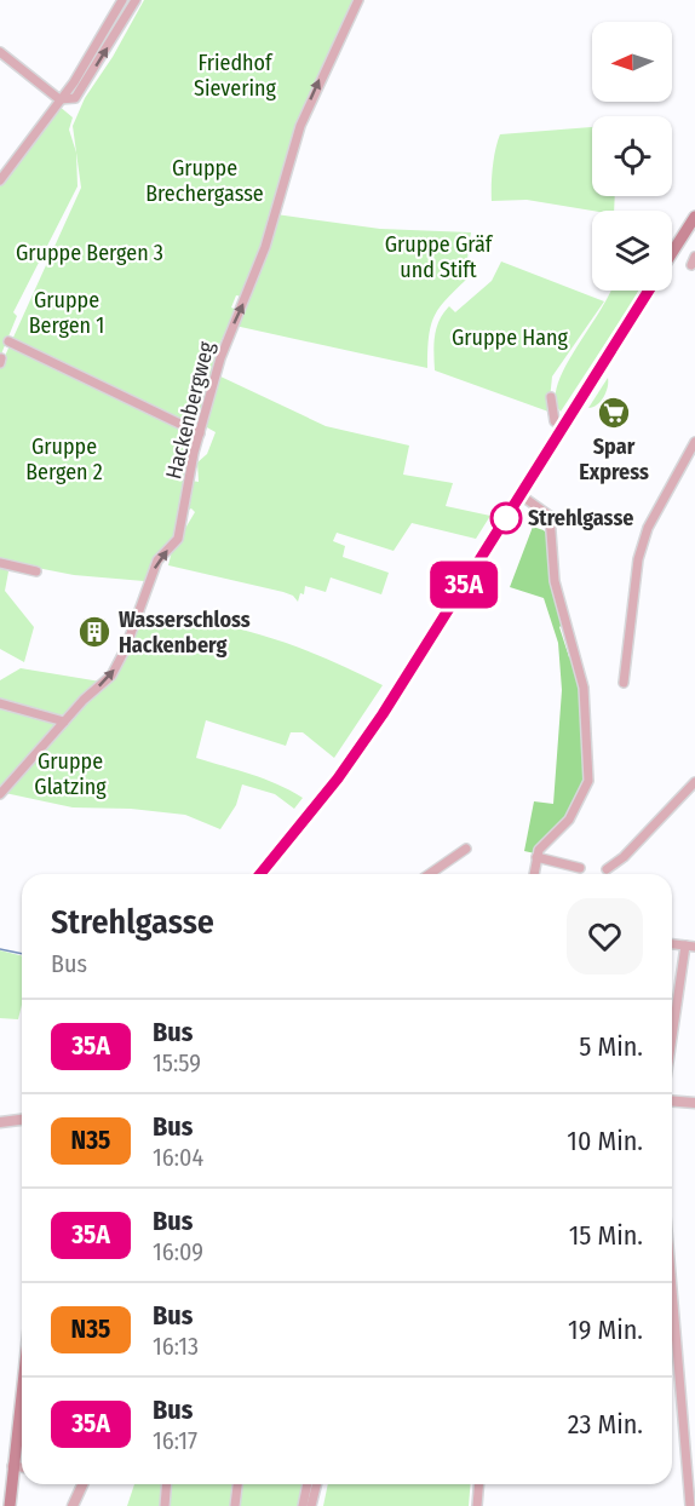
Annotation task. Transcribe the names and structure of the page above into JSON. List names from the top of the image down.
{
  "streets": {
    "street": ["Hackenbergweg"]
  },
  "one_way": ["Hackenbergweg"],
  "parks": [
    "Friedhof Sievering",
    "Gruppe Brechergasse",
    "Gruppe Gräf und Stift",
    "Gruppe Bergen 3",
    "Gruppe Bergen 1",
    "Gruppe Hang",
    "Gruppe Bergen 2",
    "Gruppe Glatzing"
  ],
  "places": {
    "supermarket": ["Spar Express"],
    "other": ["Strehlgasse"],
    "building": ["Wasserschloss Hackenberg"]
  },
  "lines": ["bus line 35A"],
  "north": "left",
  "page": {
    "on_map": "35A",
    "heading": ["Strehlgasse", "Bus"],
    "list": [
      {
        "mark": "35A",
        "name": "Bus",
        "note": "15:59",
        "value": "5 Min."
      },
      {
        "mark": "N35",
        "name": "Bus",
        "note": "16:04",
        "value": "10 Min."
      },
      {
        "mark": "35A",
        "name": "Bus",
        "note": "16:09",
        "value": "15 Min."
      },
      {
        "mark": "N35",
        "name": "Bus",
        "note": "16:13",
        "value": "19 Min."
      },
      {
        "mark": "35A",
        "name": "Bus",
        "note": "16:17",
        "value": "23 Min."
      }
    ]
  }
}
